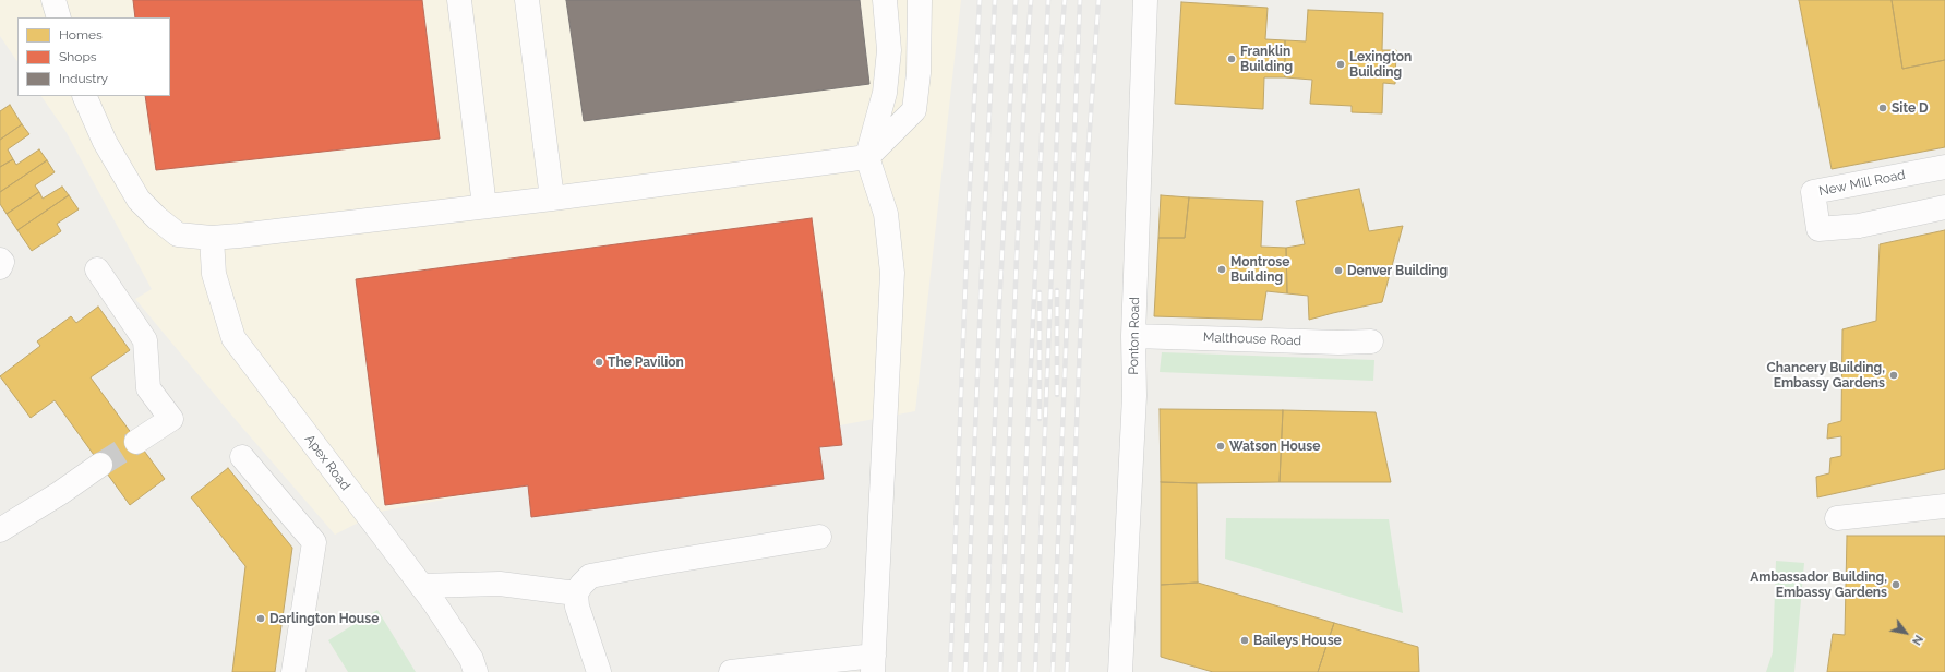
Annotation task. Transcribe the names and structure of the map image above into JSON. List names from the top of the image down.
{
  "streets": {
    "street": [
      "New Mill Road",
      "Ponton Road",
      "Malthouse Road",
      "Apex Road"
    ]
  },
  "crossings": [
    ["Ponton Road", "Malthouse Road"]
  ],
  "places": [
    "Franklin Building",
    "Lexington Building",
    "Site D",
    "Montrose Building",
    "Denver Building",
    "The Pavilion",
    "Chancery Building, Embassy Gardens",
    "Watson House",
    "Ambassador Building, Embassy Gardens",
    "Darlington House",
    "Baileys House"
  ],
  "legend": ["Homes", "Shops", "Industry"],
  "north": "bottom right"
}
